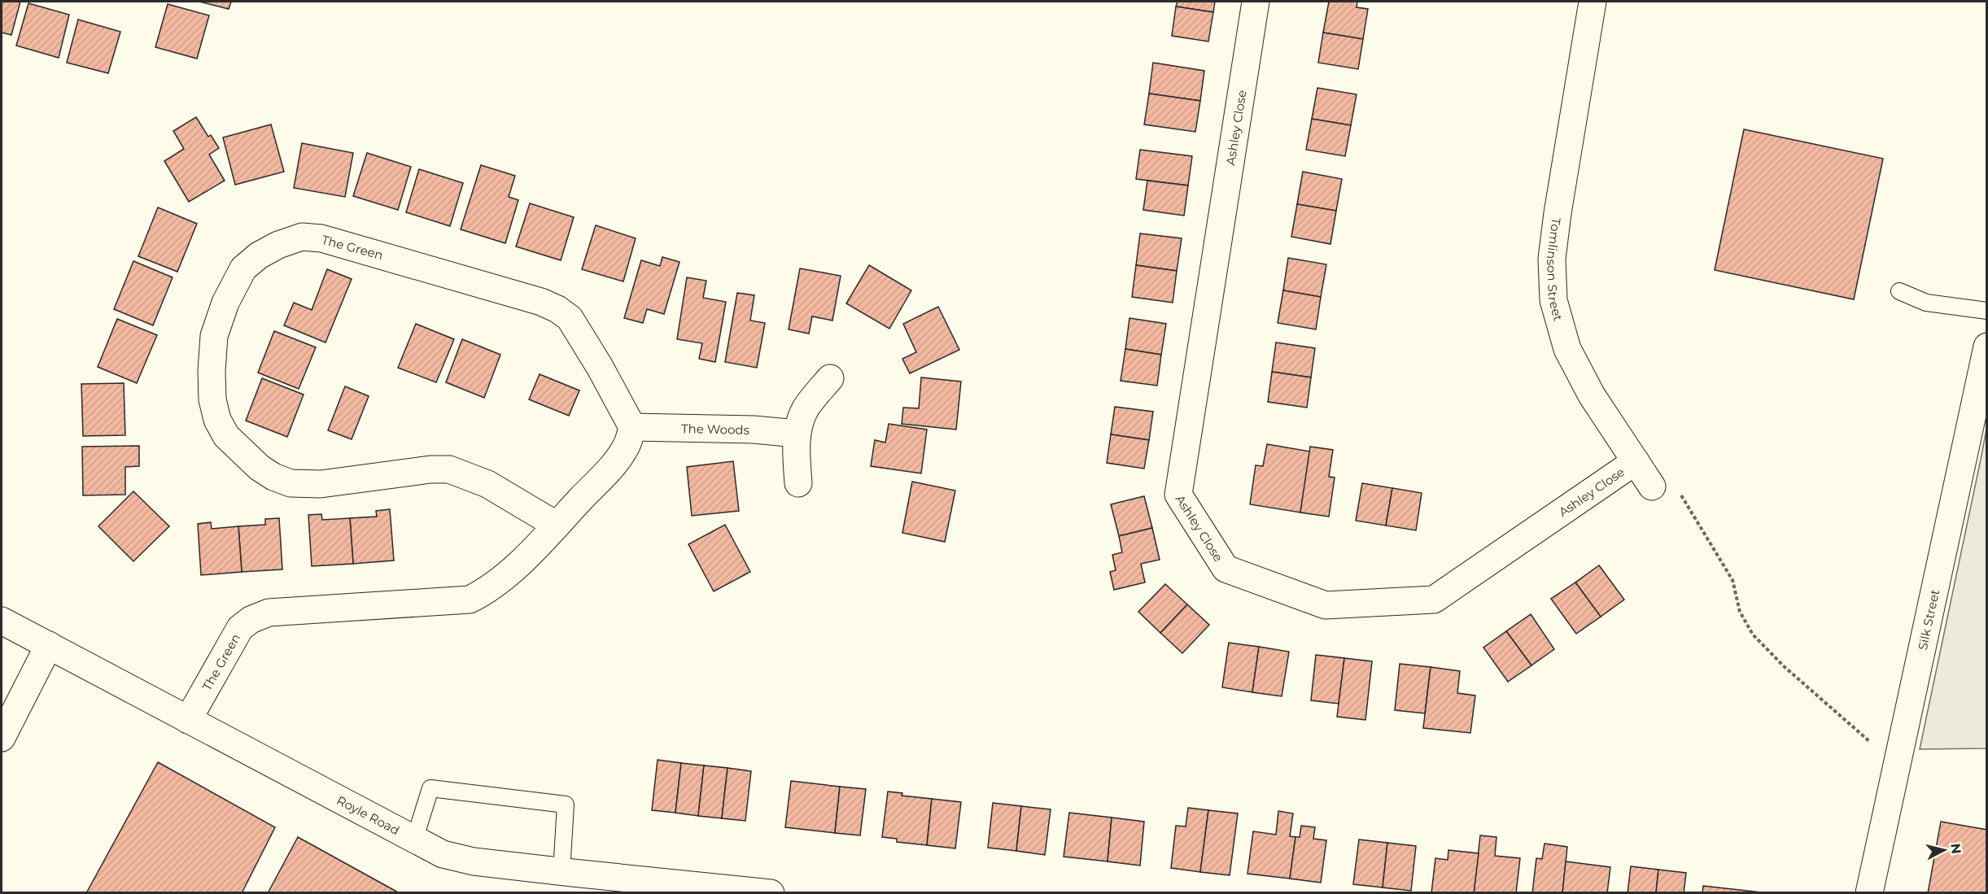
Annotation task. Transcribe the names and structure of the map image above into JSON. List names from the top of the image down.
{
  "streets": {
    "street": [
      "Ashley Close",
      "The Green",
      "Tomlinson Street",
      "The Woods",
      "Silk Street",
      "Royle Road"
    ]
  },
  "crossings": [
    ["Ashley Close", "Tomlinson Street"],
    ["The Green", "The Woods"],
    ["The Green", "Royle Road"]
  ],
  "north": "right"
}
